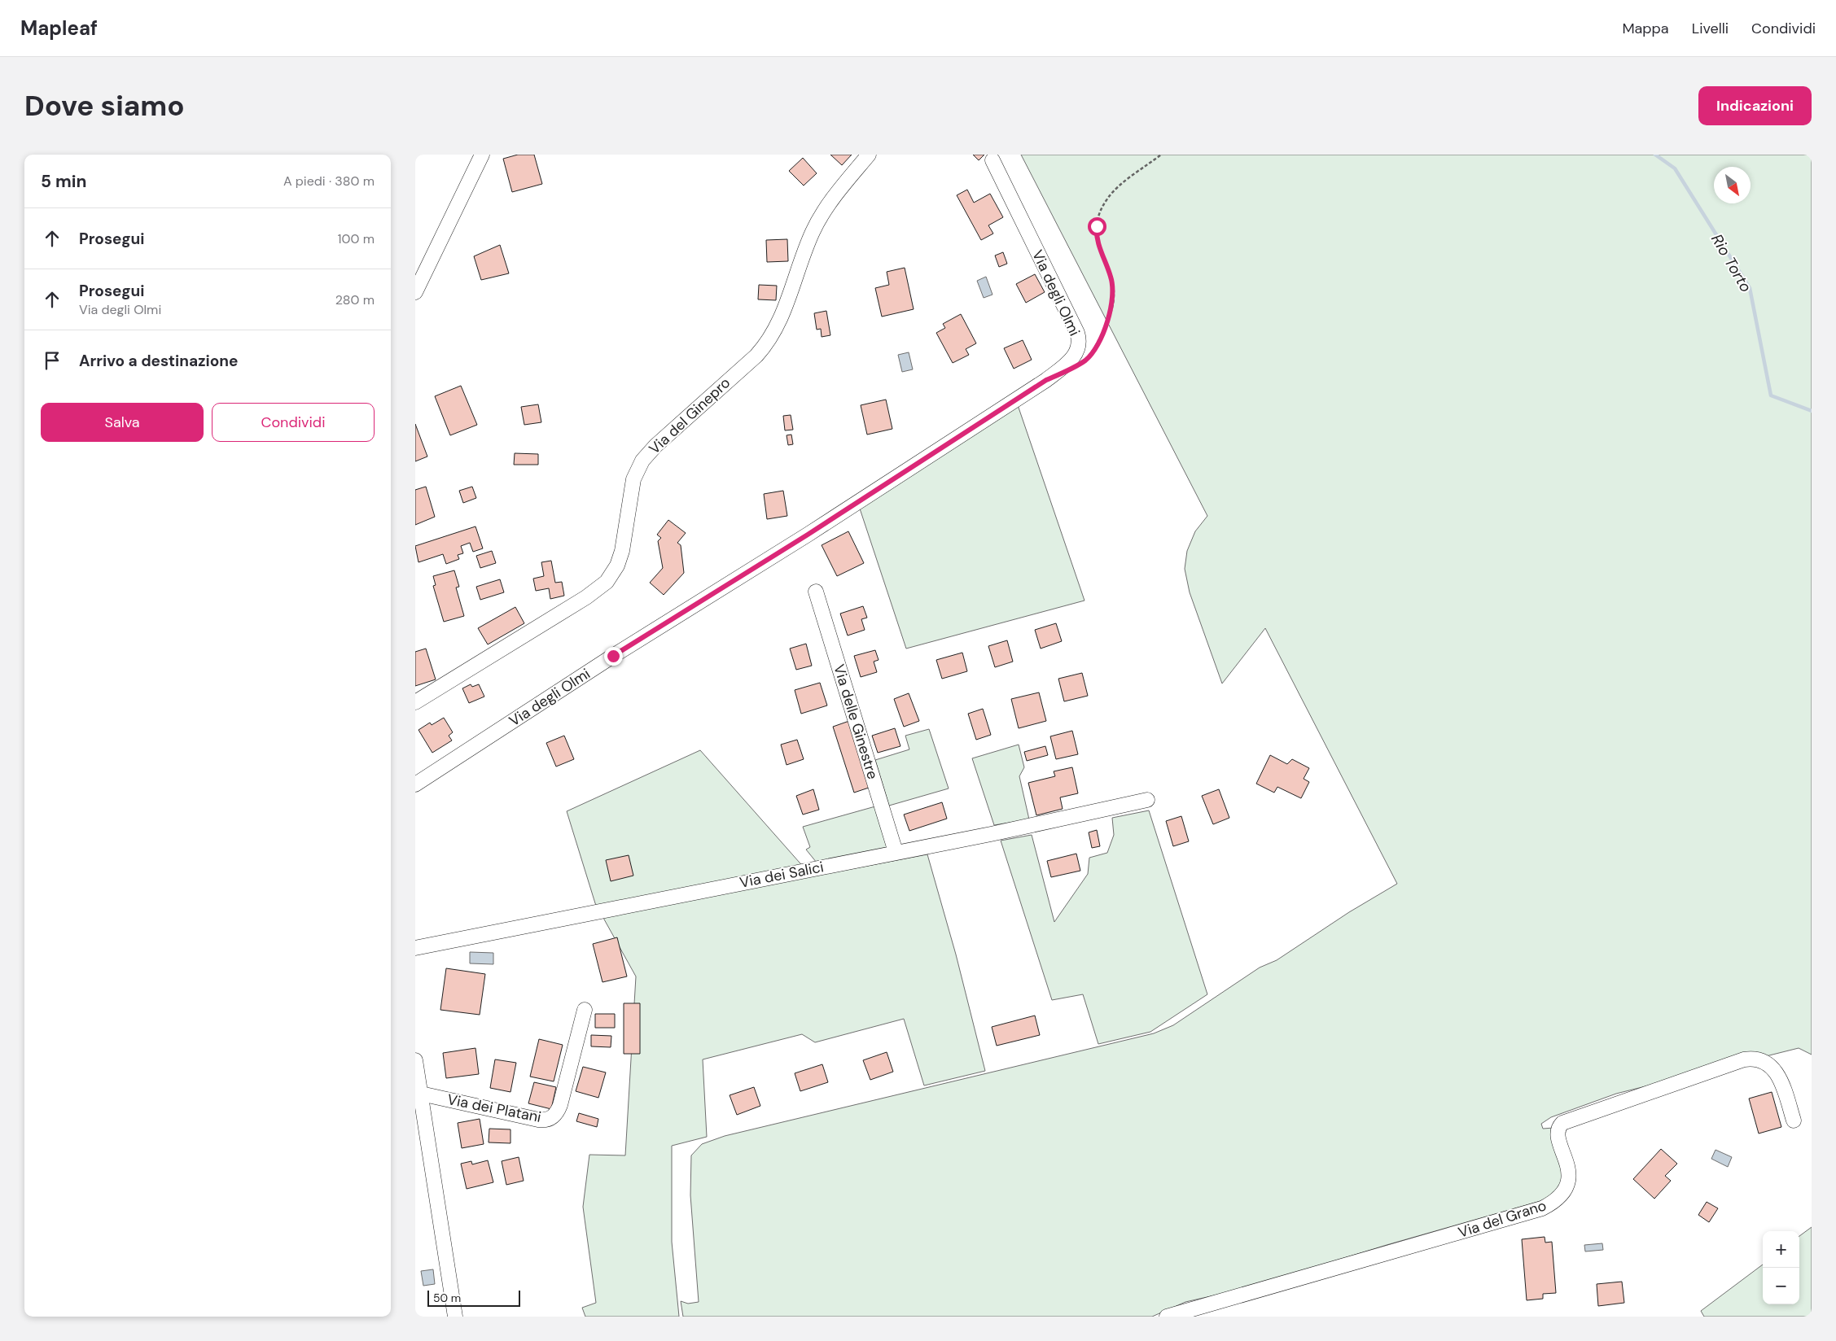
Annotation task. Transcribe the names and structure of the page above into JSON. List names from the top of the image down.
{
  "streets": {
    "street": [
      "Via degli Olmi",
      "Via del Ginepro",
      "Via delle Ginestre",
      "Via dei Salici",
      "Via dei Platani",
      "Via del Grano"
    ]
  },
  "crossings": [
    ["Via delle Ginestre", "Via dei Salici"]
  ],
  "water": ["Rio Torto"],
  "scale_bar": "50 m",
  "north": "bottom right",
  "page": {
    "header": "Mapleaf",
    "nav": ["Mappa", "Livelli", "Condividi"],
    "buttons": [
      "Indicazioni",
      ["Salva", "Condividi"]
    ],
    "title": "Dove siamo",
    "heading": ["5 min", "A piedi · 380 m"],
    "list": [
      ["Prosegui", "100 m"],
      ["Prosegui", "Via degli Olmi", "280 m"],
      "Arrivo a destinazione"
    ],
    "map_buttons": ["+", "−"],
    "scale": "50 m"
  }
}
